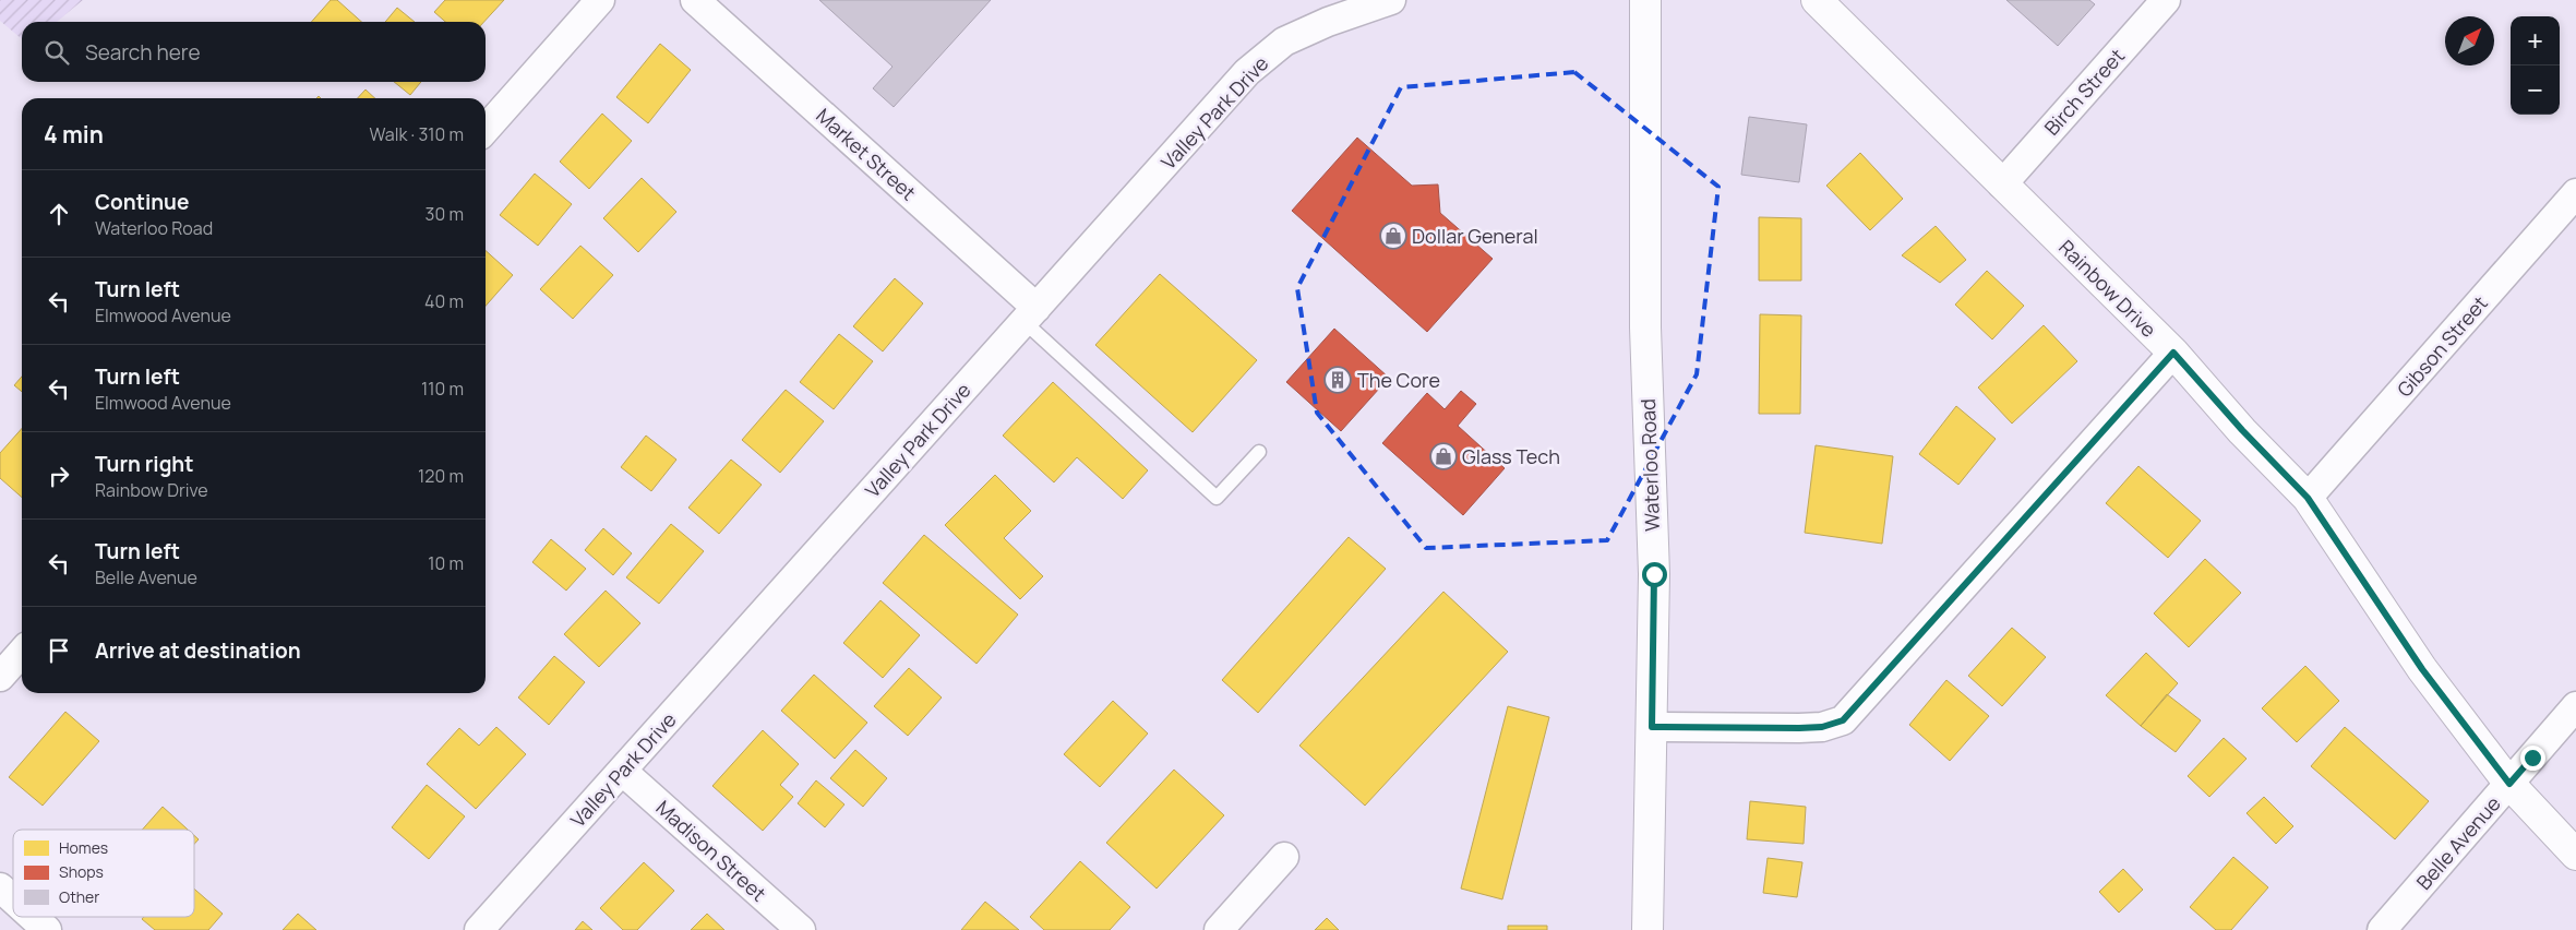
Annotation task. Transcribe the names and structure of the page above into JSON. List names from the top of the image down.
{
  "streets": {
    "main road": ["Rainbow Drive", "Waterloo Road"],
    "street": [
      "Birch Street",
      "Valley Park Drive",
      "Market Street",
      "Gibson Street",
      "Belle Avenue",
      "Madison Street"
    ]
  },
  "crossings": [
    ["Birch Street", "Rainbow Drive"],
    ["Valley Park Drive", "Market Street"],
    ["Valley Park Drive", "Madison Street"],
    ["Rainbow Drive", "Gibson Street"],
    ["Rainbow Drive", "Belle Avenue"]
  ],
  "places": {
    "shop": ["Dollar General", "Glass Tech"],
    "building": ["The Core"]
  },
  "legend": ["Homes", "Shops", "Other"],
  "north": "top right",
  "page": {
    "map_buttons": ["+", "−"],
    "search": "Search here",
    "heading": ["4 min", "Walk · 310 m"],
    "list": [
      ["Continue", "Waterloo Road", "30 m"],
      ["Turn left", "Elmwood Avenue", "40 m"],
      ["Turn left", "Elmwood Avenue", "110 m"],
      ["Turn right", "Rainbow Drive", "120 m"],
      ["Turn left", "Belle Avenue", "10 m"],
      "Arrive at destination"
    ]
  }
}
